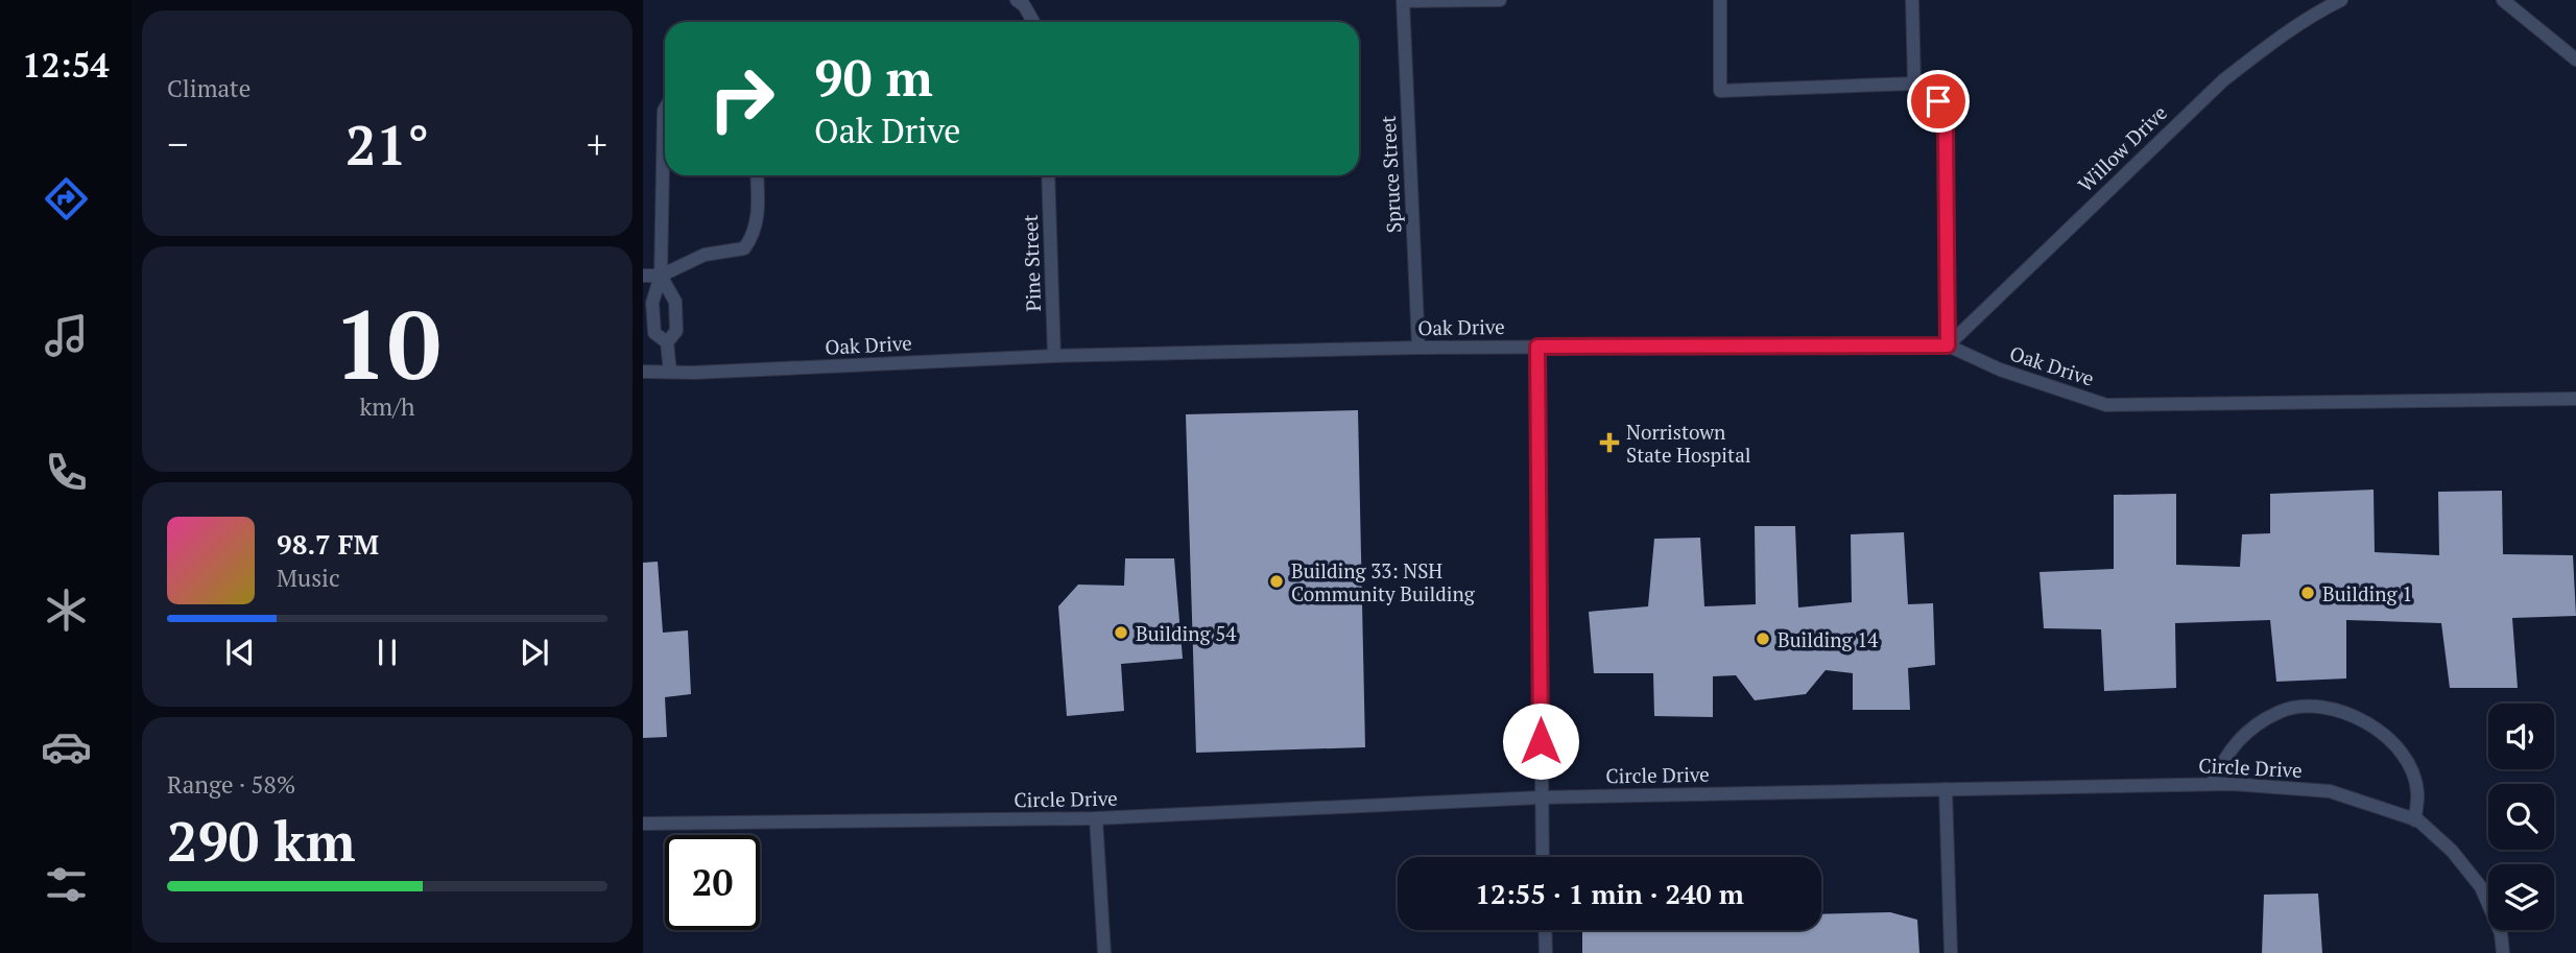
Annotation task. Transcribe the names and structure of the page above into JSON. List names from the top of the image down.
{
  "streets": {
    "lane": [
      "Willow Drive",
      "Spruce Street",
      "Pine Street",
      "Oak Drive",
      "Circle Drive"
    ]
  },
  "crossings": [
    ["Willow Drive", "Oak Drive"],
    ["Spruce Street", "Oak Drive"],
    ["Pine Street", "Oak Drive"]
  ],
  "places": {
    "health": ["Norristown State Hospital"],
    "other": [
      "Building 33: NSH Community Building",
      "Building 1",
      "Building 54",
      "Building 14"
    ]
  },
  "page": {
    "tabs": "12:54",
    "tile": [
      "Climate",
      ["10", "km/h"],
      ["Range · 58%", "290 km"]
    ],
    "turn": ["90 m", "Oak Drive"],
    "heat": ["−", "21°", "+"],
    "song": ["98.7 FM", "Music"],
    "limit": "20",
    "trip": "12:55 · 1 min · 240 m"
  }
}
